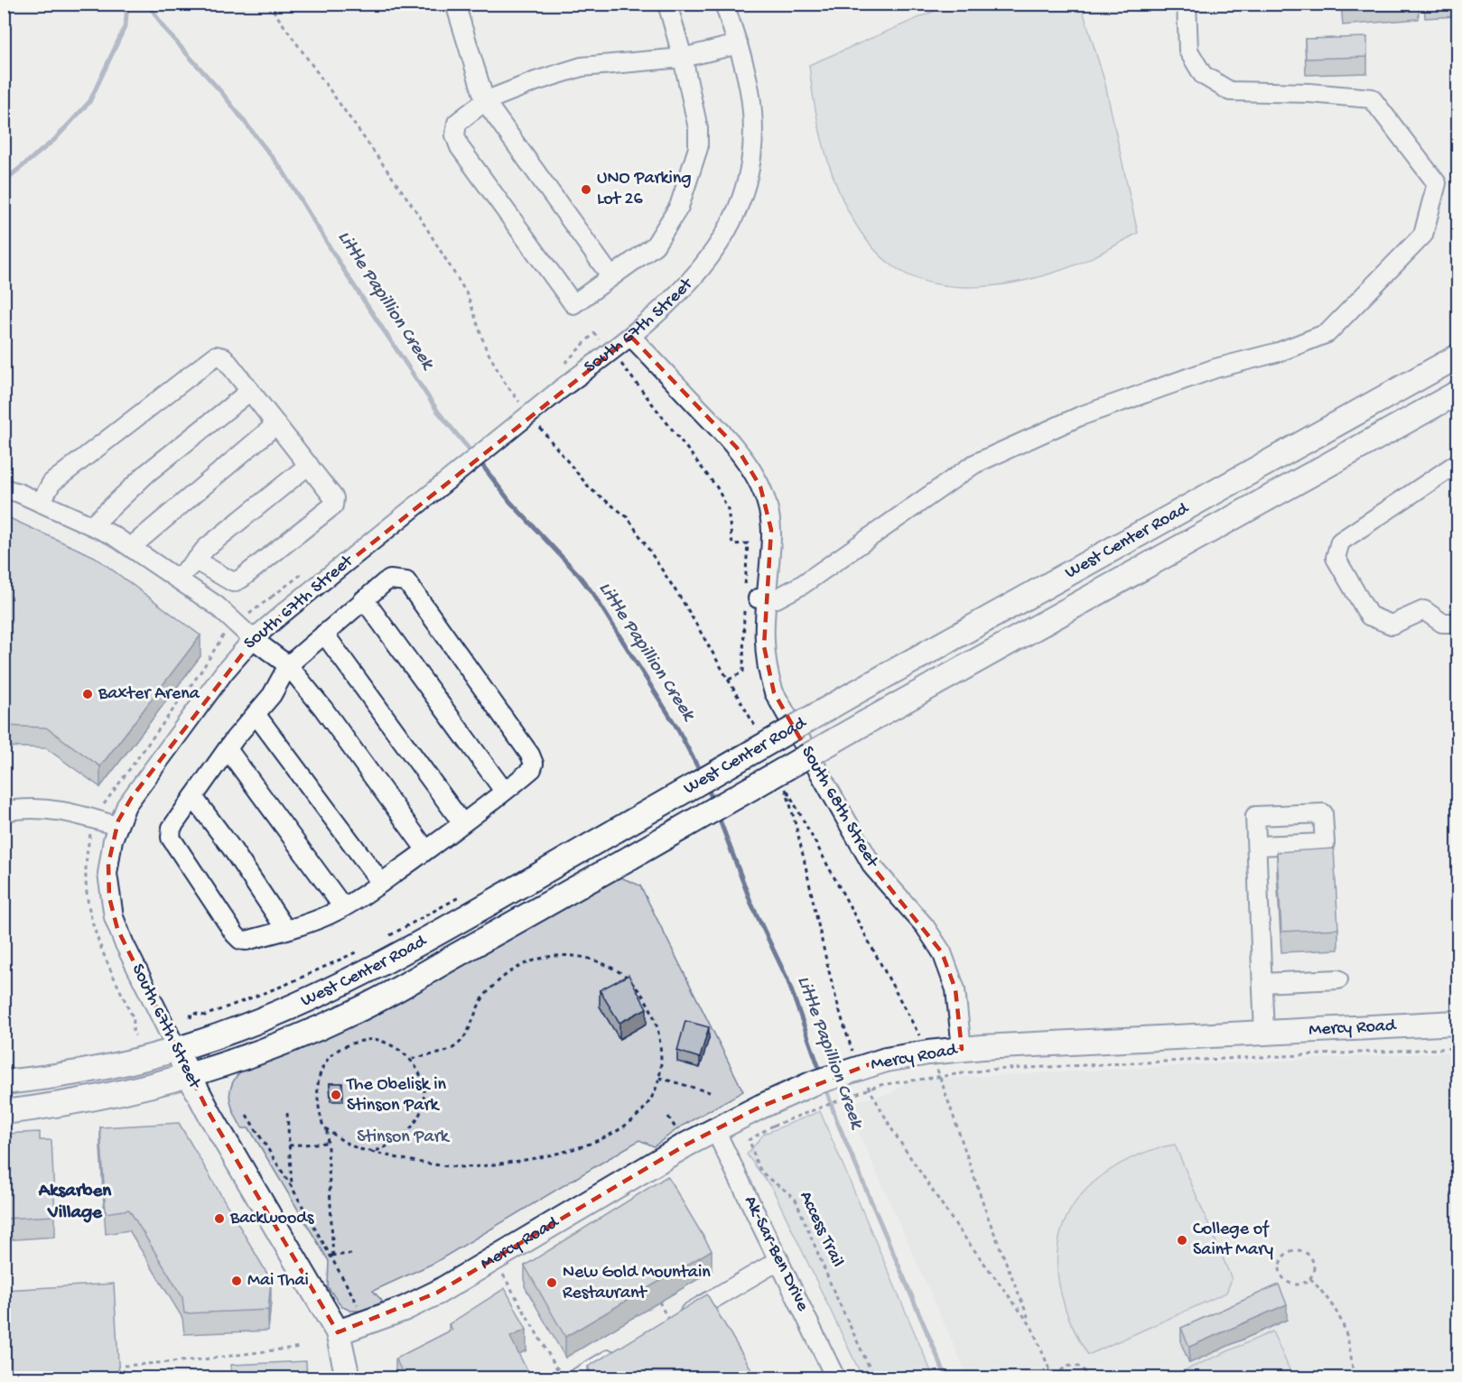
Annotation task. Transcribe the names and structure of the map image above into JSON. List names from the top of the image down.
{
  "streets": {
    "main road": ["South 67th Street", "West Center Road", "Mercy Road"],
    "street": ["South 68th Street", "Ak-Sar-Ben Drive"],
    "path": ["Access Trail"]
  },
  "crossings": [
    ["South 67th Street", "West Center Road"],
    ["South 67th Street", "South 68th Street"],
    ["South 67th Street", "Mercy Road"],
    ["South 68th Street", "Mercy Road"],
    ["Mercy Road", "Ak-Sar-Ben Drive"]
  ],
  "districts": ["Aksarben Village"],
  "water": ["Little Papillion Creek"],
  "parks": ["Stinson Park"],
  "places": [
    "UNO Parking Lot 26",
    "Baxter Arena",
    "The Obelisk in Stinson Park",
    "Backwoods",
    "College of Saint Mary",
    "Mai Thai",
    "New Gold Mountain Restaurant"
  ]
}
